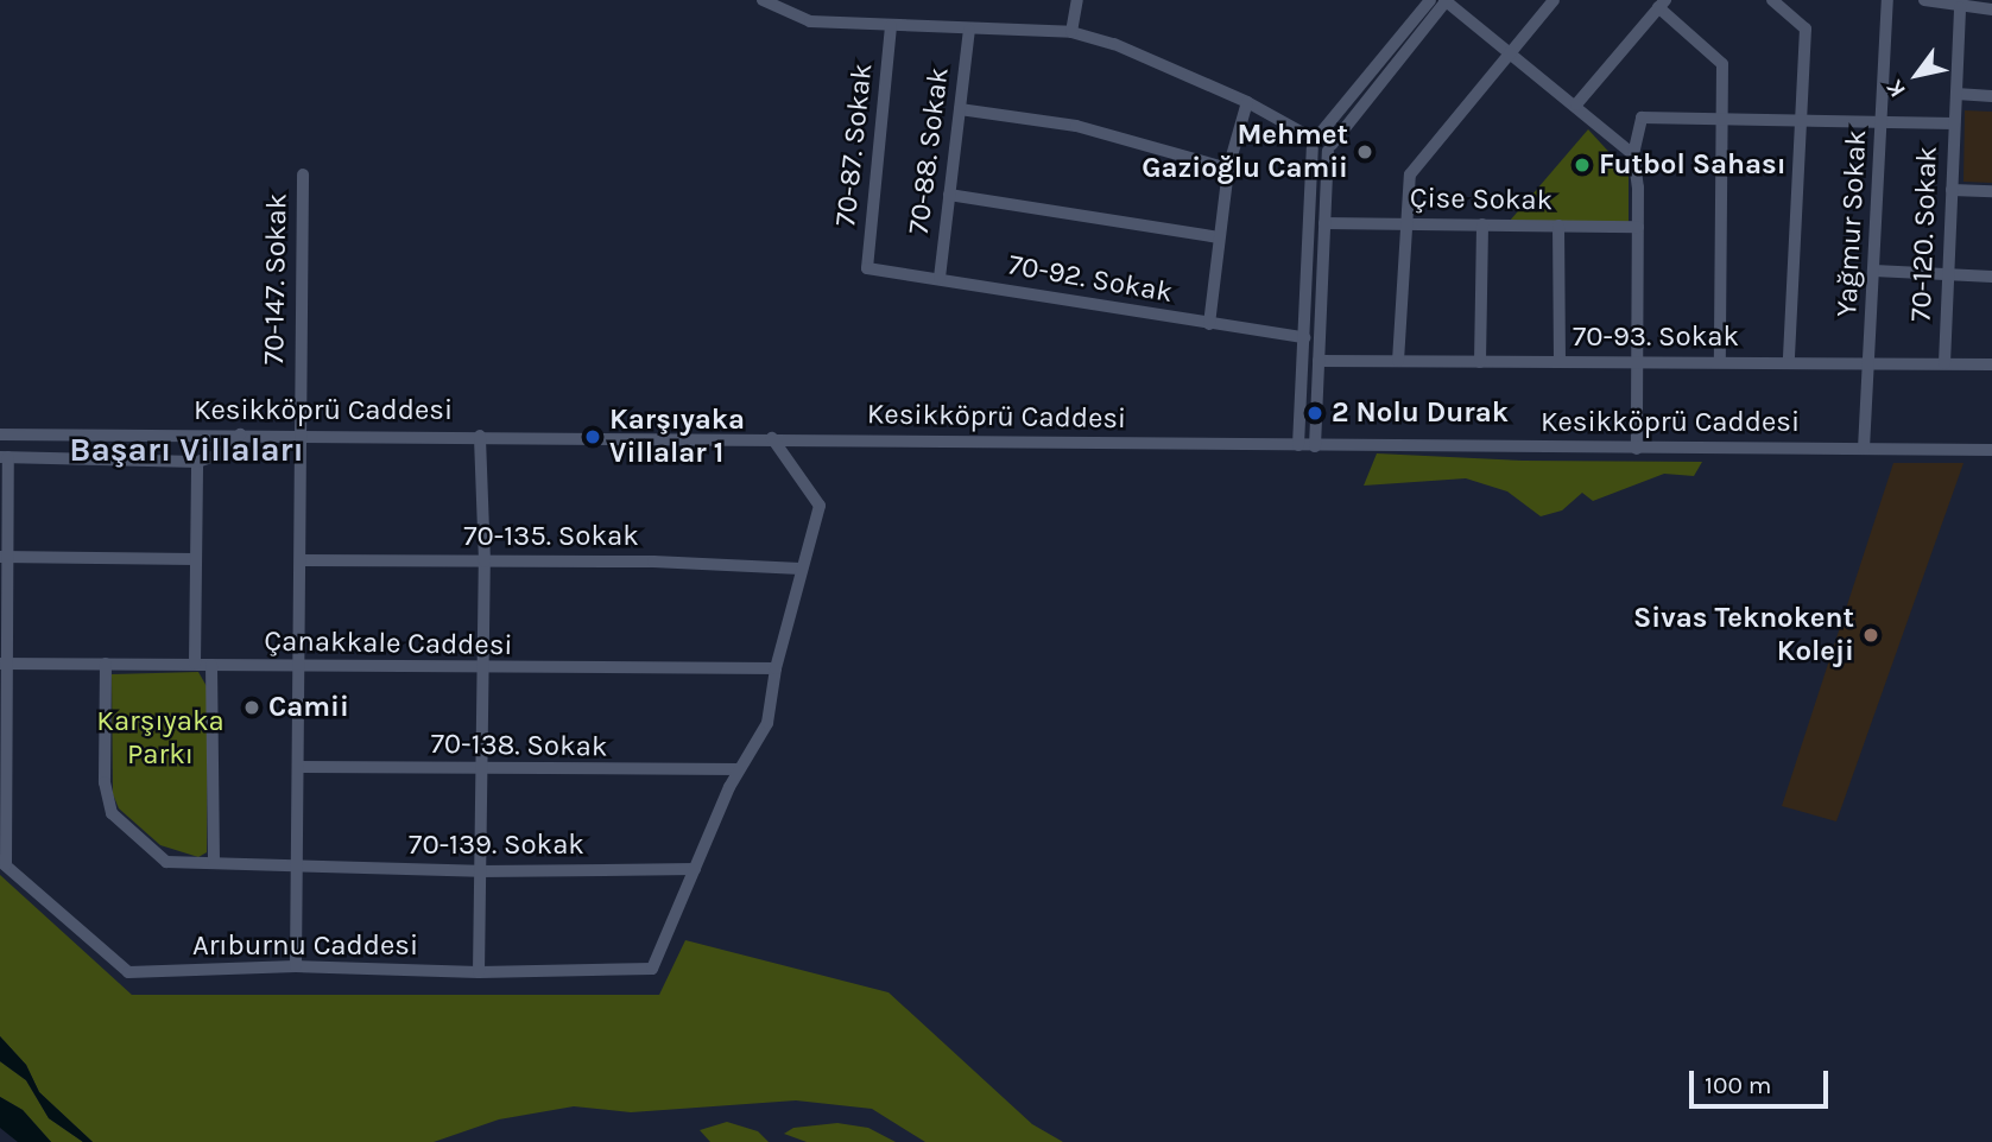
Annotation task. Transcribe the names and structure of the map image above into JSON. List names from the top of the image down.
{
  "streets": {
    "street": [
      "70-87. Sokak",
      "70-88. Sokak",
      "Çise Sokak",
      "Yağmur Sokak",
      "70-120. Sokak",
      "70-147. Sokak",
      "70-92. Sokak",
      "70-93. Sokak",
      "Kesikköprü Caddesi",
      "70-135. Sokak",
      "Çanakkale Caddesi",
      "70-138. Sokak",
      "70-139. Sokak",
      "Arıburnu Caddesi"
    ]
  },
  "crossings": [
    ["70-87. Sokak", "70-92. Sokak"],
    ["70-88. Sokak", "70-92. Sokak"],
    ["Yağmur Sokak", "70-93. Sokak"],
    ["Yağmur Sokak", "Kesikköprü Caddesi"],
    ["70-120. Sokak", "70-93. Sokak"],
    ["70-147. Sokak", "Kesikköprü Caddesi"],
    ["70-147. Sokak", "70-135. Sokak"],
    ["70-147. Sokak", "Çanakkale Caddesi"],
    ["70-147. Sokak", "70-138. Sokak"],
    ["70-147. Sokak", "70-139. Sokak"],
    ["70-147. Sokak", "Arıburnu Caddesi"],
    ["Çanakkale Caddesi", "70-139. Sokak"],
    ["70-139. Sokak", "Arıburnu Caddesi"]
  ],
  "districts": ["Başarı Villaları"],
  "parks": ["Karşıyaka Parkı"],
  "places": [
    "Mehmet Gazioğlu Camii",
    "Futbol Sahası",
    "2 Nolu Durak",
    "Karşıyaka Villalar 1",
    "Sivas Teknokent Koleji",
    "Camii"
  ],
  "scale_bar": "100 m",
  "north": "bottom left"
}
